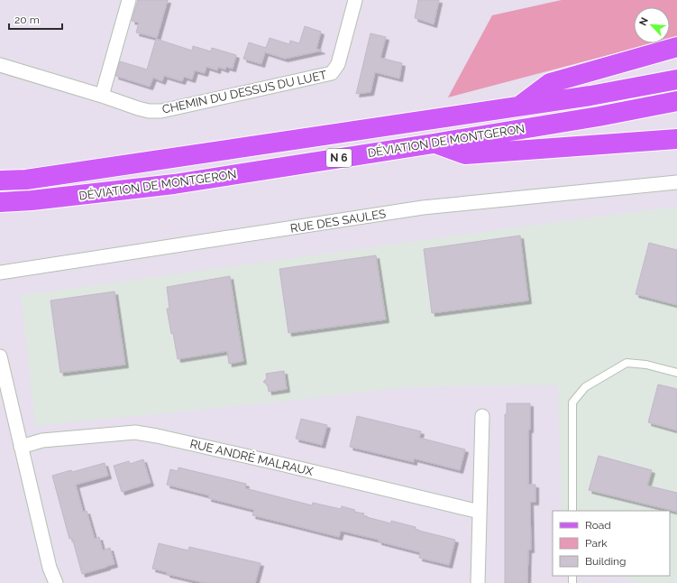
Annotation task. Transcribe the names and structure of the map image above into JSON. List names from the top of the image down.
{
  "streets": {
    "main road": ["DÉVIATION DE MONTGERON", "N 6"],
    "street": ["CHEMIN DU DESSUS DU LUET", "RUE DES SAULES", "RUE ANDRÉ MALRAUX"]
  },
  "legend": ["Road", "Park", "Building"],
  "scale_bar": "20 m",
  "north": "top left"
}
